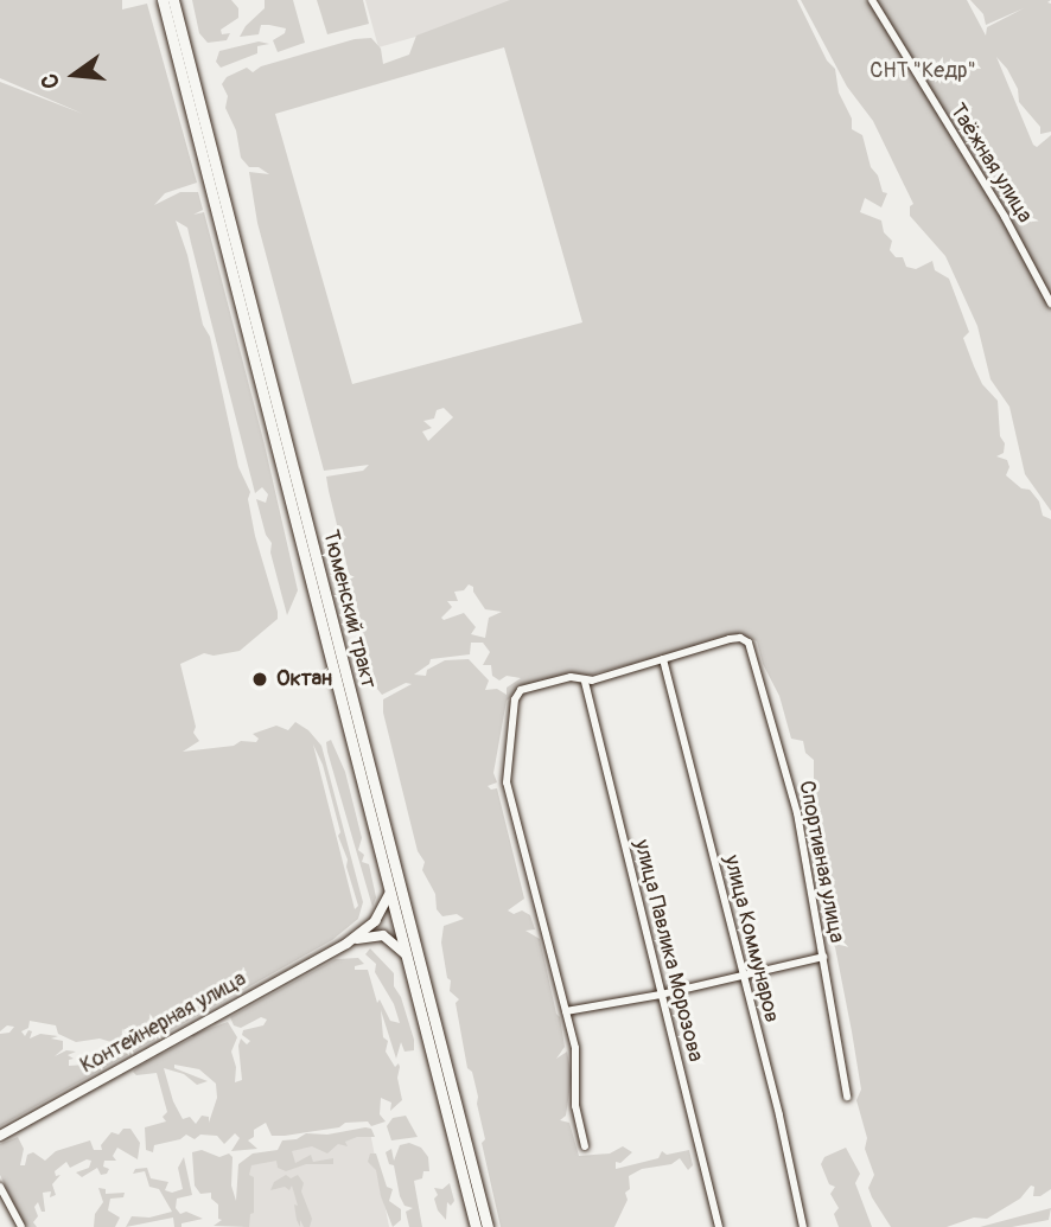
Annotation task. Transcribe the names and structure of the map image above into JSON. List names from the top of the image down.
{
  "streets": {
    "main road": ["Тюменский тракт"],
    "street": [
      "Таёжная улица",
      "Спортивная улица",
      "улица Коммунаров",
      "улица Павлика Морозова",
      "Контейнерная улица"
    ]
  },
  "crossings": [
    ["Тюменский тракт", "Контейнерная улица"],
    ["Спортивная улица", "улица Коммунаров"]
  ],
  "parks": ["СНТ \"Кедр\""],
  "places": ["Октан"],
  "north": "left"
}
